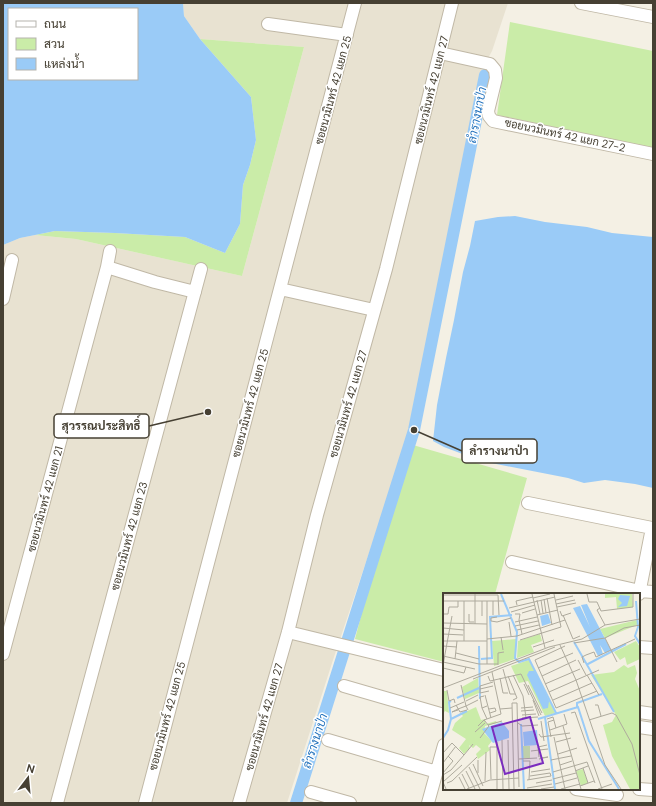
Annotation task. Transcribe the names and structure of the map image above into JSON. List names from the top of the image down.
{
  "streets": {
    "street": [
      "ซอยนวมินทร์ 42 แยก 25",
      "ซอยนวมินทร์ 42 แยก 27",
      "ซอยนวมินทร์ 42 แยก 27-2",
      "ซอยนวมินทร์ 42 แยก 21",
      "ซอยนวมินทร์ 42 แยก 23"
    ]
  },
  "crossings": [
    ["ซอยนวมินทร์ 42 แยก 27", "ซอยนวมินทร์ 42 แยก 27-2"]
  ],
  "water": ["ลำรางนาป่า"],
  "places": ["สุวรรณประสิทธิ์", "ลำรางนาป่า"],
  "legend": ["ถนน", "สวน", "แหล่งน้ำ"],
  "north": "top"
}
